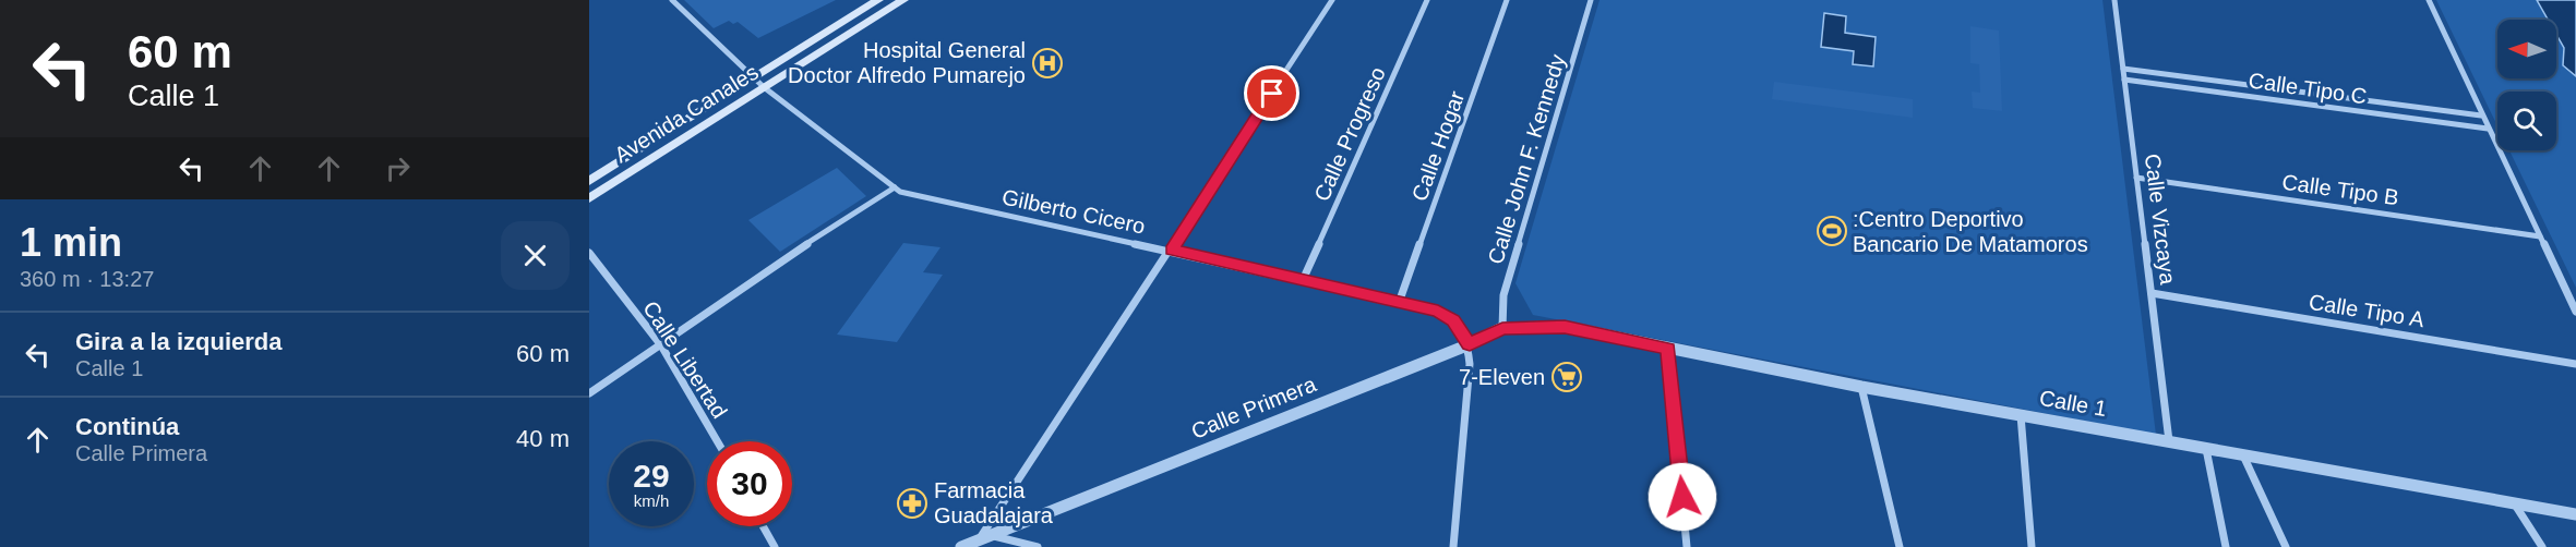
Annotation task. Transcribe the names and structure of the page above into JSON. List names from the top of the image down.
{
  "streets": {
    "main road": ["Avenida Canales"],
    "street": [
      "Calle Tipo C",
      "Calle Progreso",
      "Calle Hogar",
      "Calle John F. Kennedy",
      "Calle Tipo B",
      "Gilberto Cicero",
      "Calle Vizcaya",
      "Calle Tipo A",
      "Calle Libertad",
      "Calle 1",
      "Calle Primera"
    ]
  },
  "crossings": [
    ["Calle Tipo C", "Calle Vizcaya"],
    ["Avenida Canales", "Gilberto Cicero"],
    ["Calle Progreso", "Gilberto Cicero"],
    ["Calle Hogar", "Gilberto Cicero"],
    ["Calle John F. Kennedy", "Calle Primera"],
    ["Calle Tipo B", "Calle Vizcaya"],
    ["Gilberto Cicero", "Calle Primera"],
    ["Calle Vizcaya", "Calle Tipo A"],
    ["Calle Vizcaya", "Calle 1"],
    ["Calle 1", "Calle Primera"]
  ],
  "places": {
    "hospital": ["Hospital General Doctor Alfredo Pumarejo"],
    "sports": [":Centro Deportivo Bancario De Matamoros"],
    "supermarket": ["7-Eleven"],
    "pharmacy": ["Farmacia Guadalajara"]
  },
  "north": "left",
  "page": {
    "turn": ["60 m", "Calle 1"],
    "heading": ["1 min", "360 m · 13:27"],
    "list": [
      {
        "name": "Gira a la izquierda",
        "note": "Calle 1",
        "value": "60 m"
      },
      {
        "name": "Continúa",
        "note": "Calle Primera",
        "value": "40 m"
      }
    ],
    "speed": "29 km/h",
    "limit": "30"
  }
}
